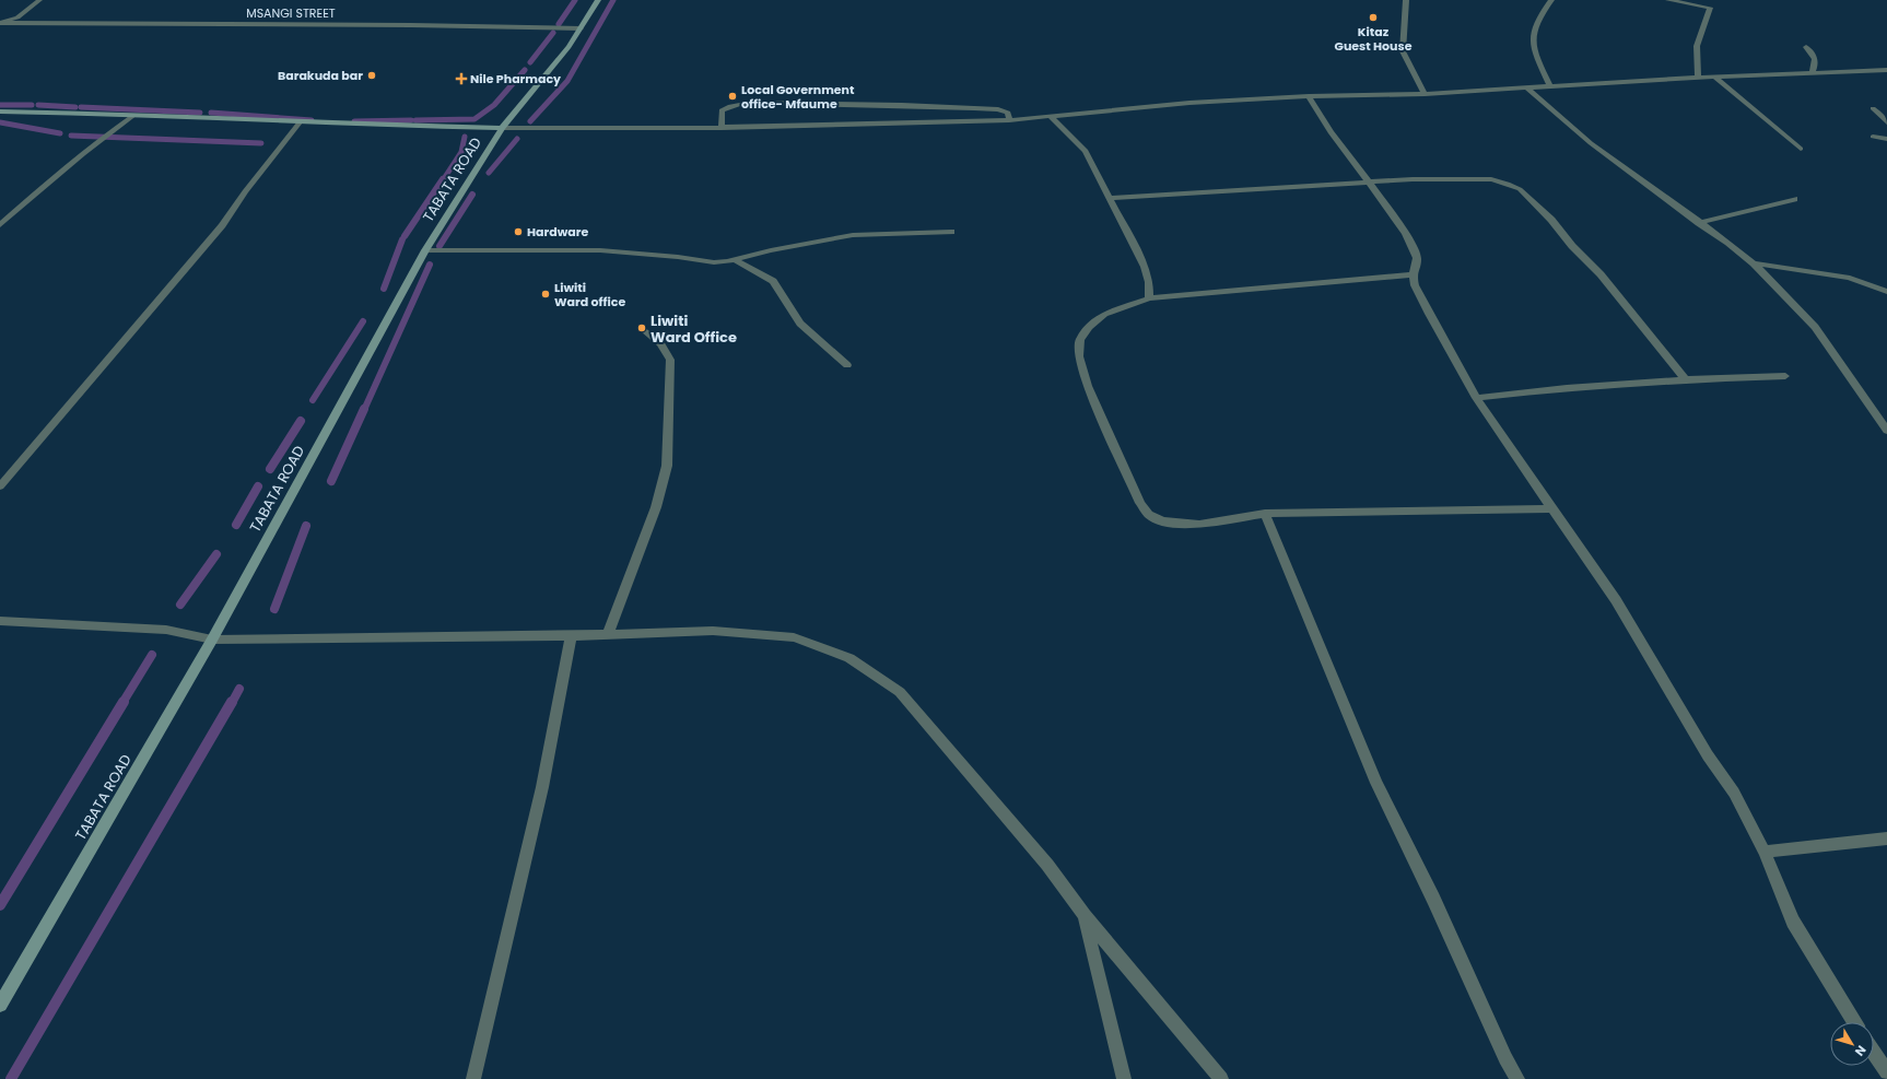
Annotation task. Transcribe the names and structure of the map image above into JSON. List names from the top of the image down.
{
  "streets": {
    "main road": ["TABATA ROAD"],
    "street": ["MSANGI STREET"]
  },
  "crossings": [
    ["MSANGI STREET", "TABATA ROAD"]
  ],
  "places": {
    "other": [
      "Kitaz Guest House",
      "Barakuda bar",
      "Local Government office- Mfaume",
      "Hardware",
      "Liwiti Ward office",
      "Liwiti Ward Office"
    ],
    "health": ["Nile Pharmacy"]
  },
  "north": "bottom right"
}
